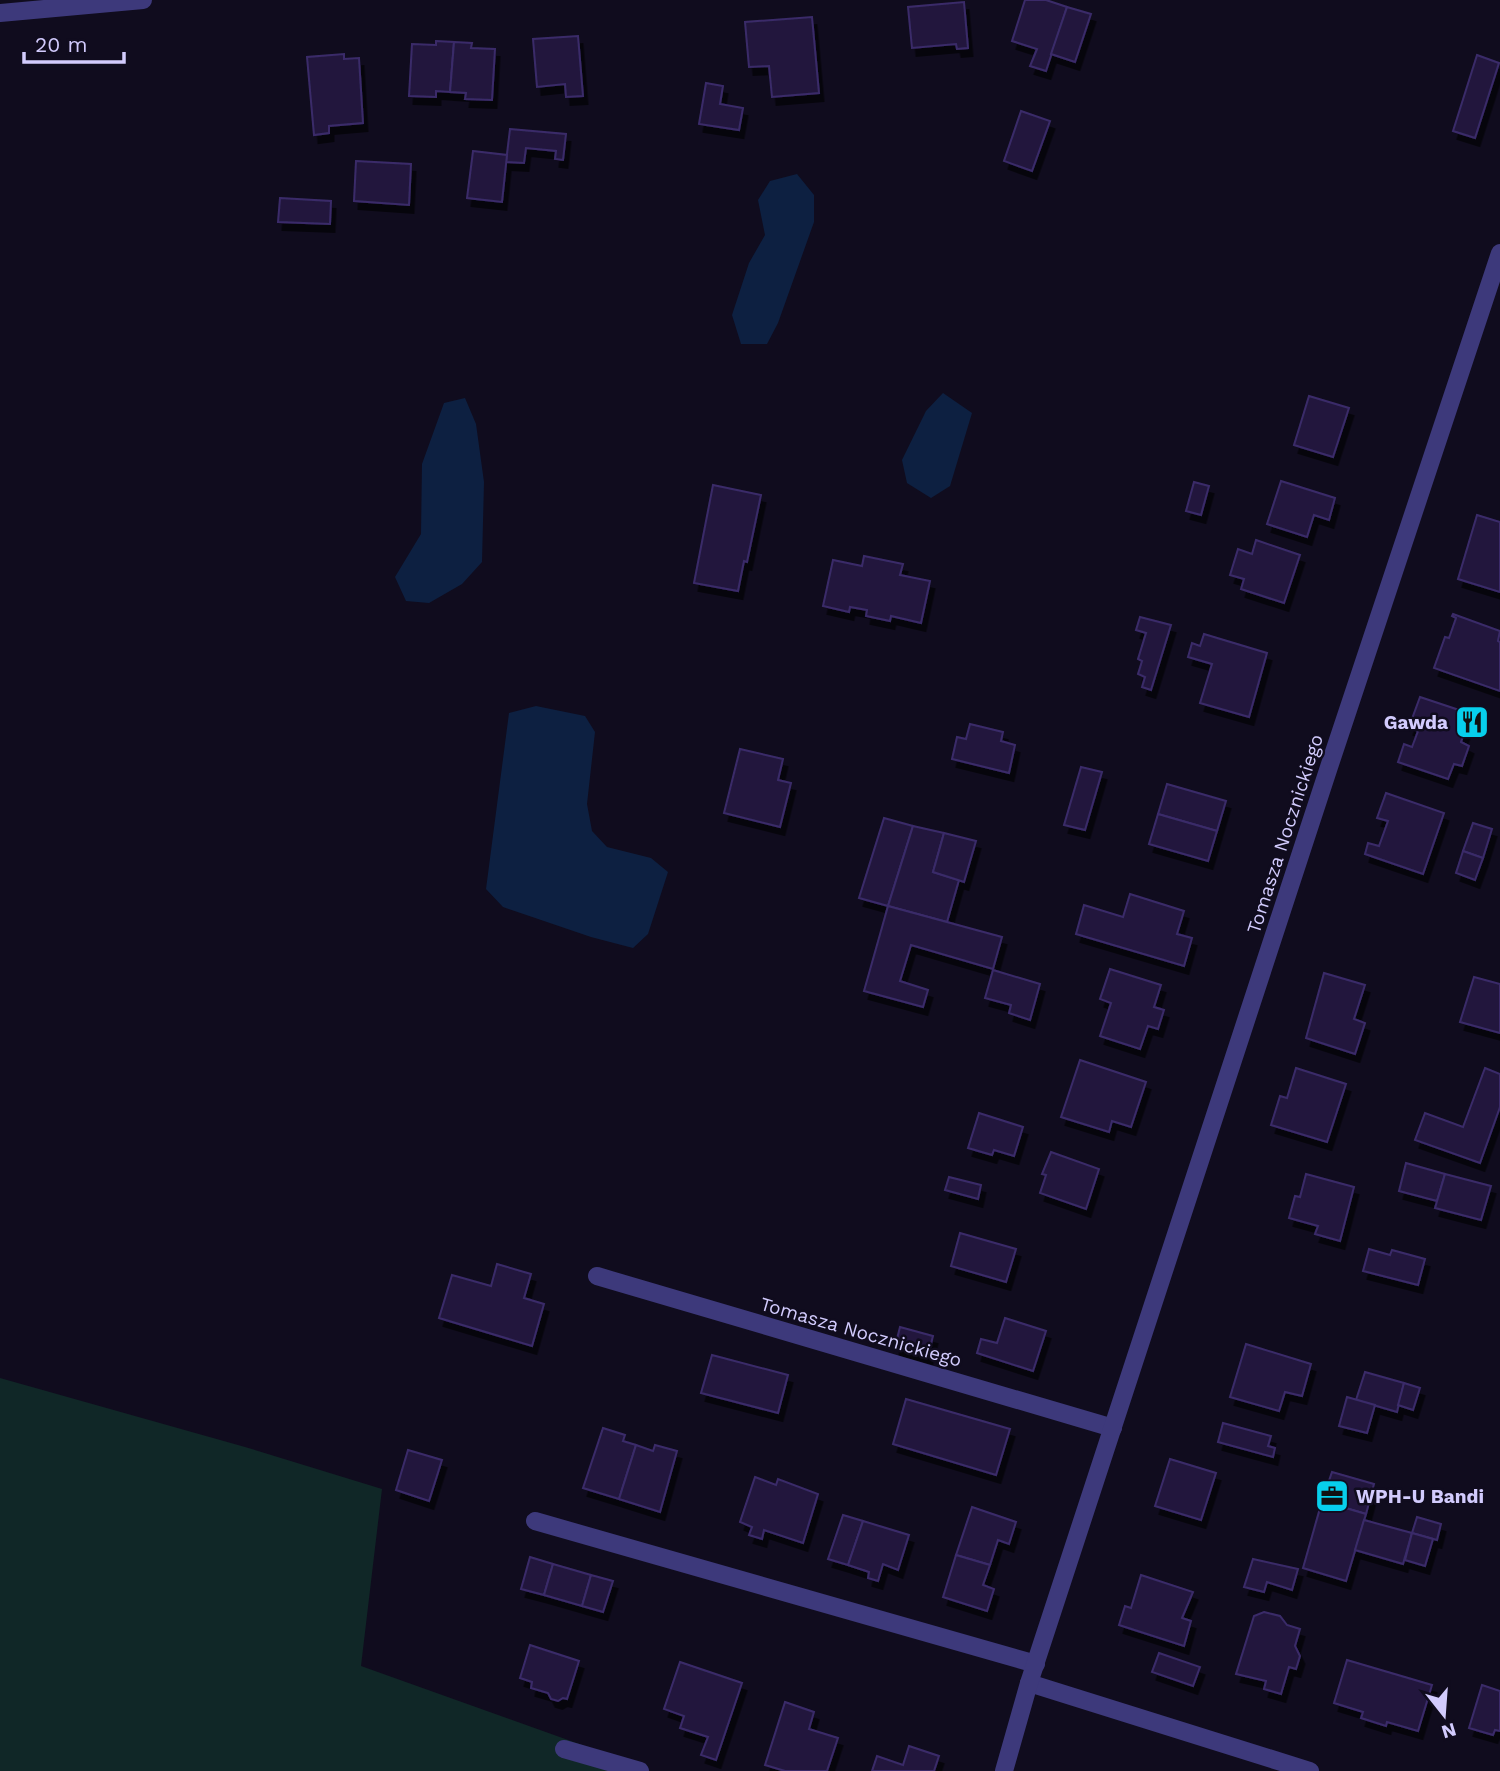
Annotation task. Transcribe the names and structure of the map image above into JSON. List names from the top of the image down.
{
  "streets": {
    "street": ["Tomasza Nocznickiego"]
  },
  "places": {
    "restaurant": ["Gawda"],
    "office": ["WPH-U Bandi"]
  },
  "scale_bar": "20 m",
  "north": "bottom"
}
